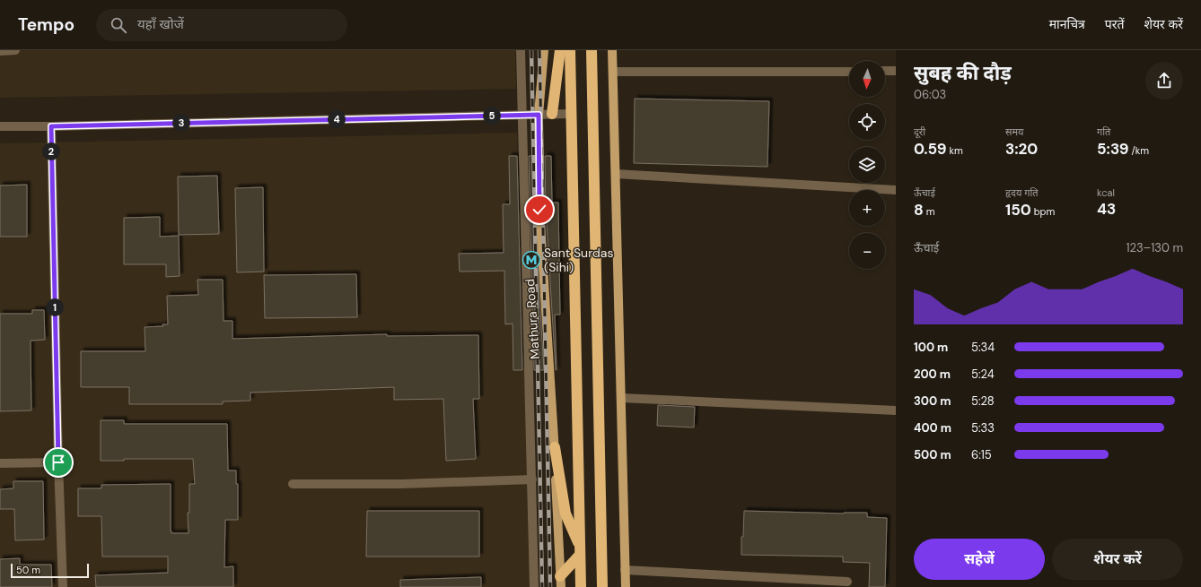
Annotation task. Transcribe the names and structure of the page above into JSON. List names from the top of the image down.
{
  "streets": {
    "main road": ["Mathura Road"]
  },
  "places": {
    "metro station": ["Sant Surdas (Sihi)"]
  },
  "scale_bar": "50 m",
  "north": "bottom",
  "page": {
    "header": "Tempo",
    "search": "यहाँ खोजें",
    "nav": ["मानचित्र", "परतें", "शेयर करें"],
    "heading": ["सुबह की दौड़", "06:03"],
    "map_buttons": ["+", "−"],
    "pins": [
      "5",
      "4",
      "3",
      "2",
      "1"
    ],
    "stats": [
      ["दूरी", "0.59 km"],
      ["समय", "3:20"],
      ["गति", "5:39 /km"],
      ["ऊँचाई", "8 m"],
      ["हृदय गति", "150 bpm"],
      ["kcal", "43"]
    ],
    "chart": ["ऊँचाई", "123–130 m"],
    "list": [
      {
        "name": "100 m",
        "note": "5:34"
      },
      {
        "name": "200 m",
        "note": "5:24"
      },
      {
        "name": "300 m",
        "note": "5:28"
      },
      {
        "name": "400 m",
        "note": "5:33"
      },
      {
        "name": "500 m",
        "note": "6:15"
      }
    ],
    "buttons": ["सहेजें", "शेयर करें"],
    "scale": "50 m"
  }
}
